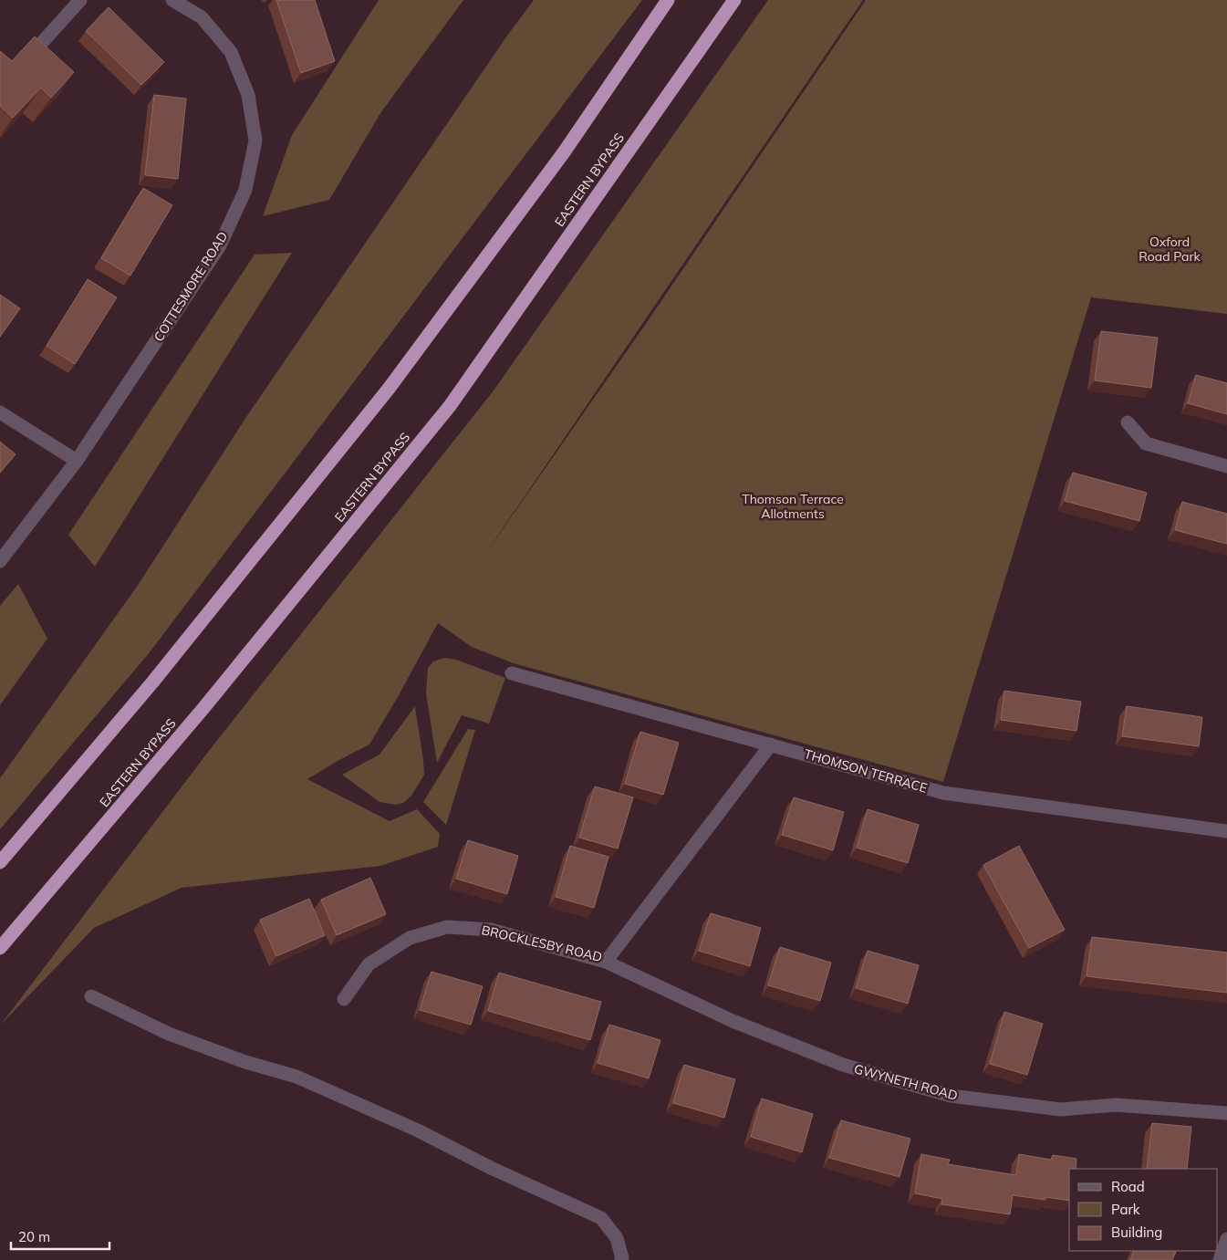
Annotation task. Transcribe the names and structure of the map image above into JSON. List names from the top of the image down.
{
  "streets": {
    "highway": ["EASTERN BYPASS"],
    "street": [
      "COTTESMORE ROAD",
      "THOMSON TERRACE",
      "BROCKLESBY ROAD",
      "GWYNETH ROAD"
    ]
  },
  "crossings": [
    ["THOMSON TERRACE", "BROCKLESBY ROAD"],
    ["BROCKLESBY ROAD", "GWYNETH ROAD"]
  ],
  "parks": ["Oxford Road Park", "Thomson Terrace Allotments"],
  "legend": ["Road", "Park", "Building"],
  "scale_bar": "20 m"
}
